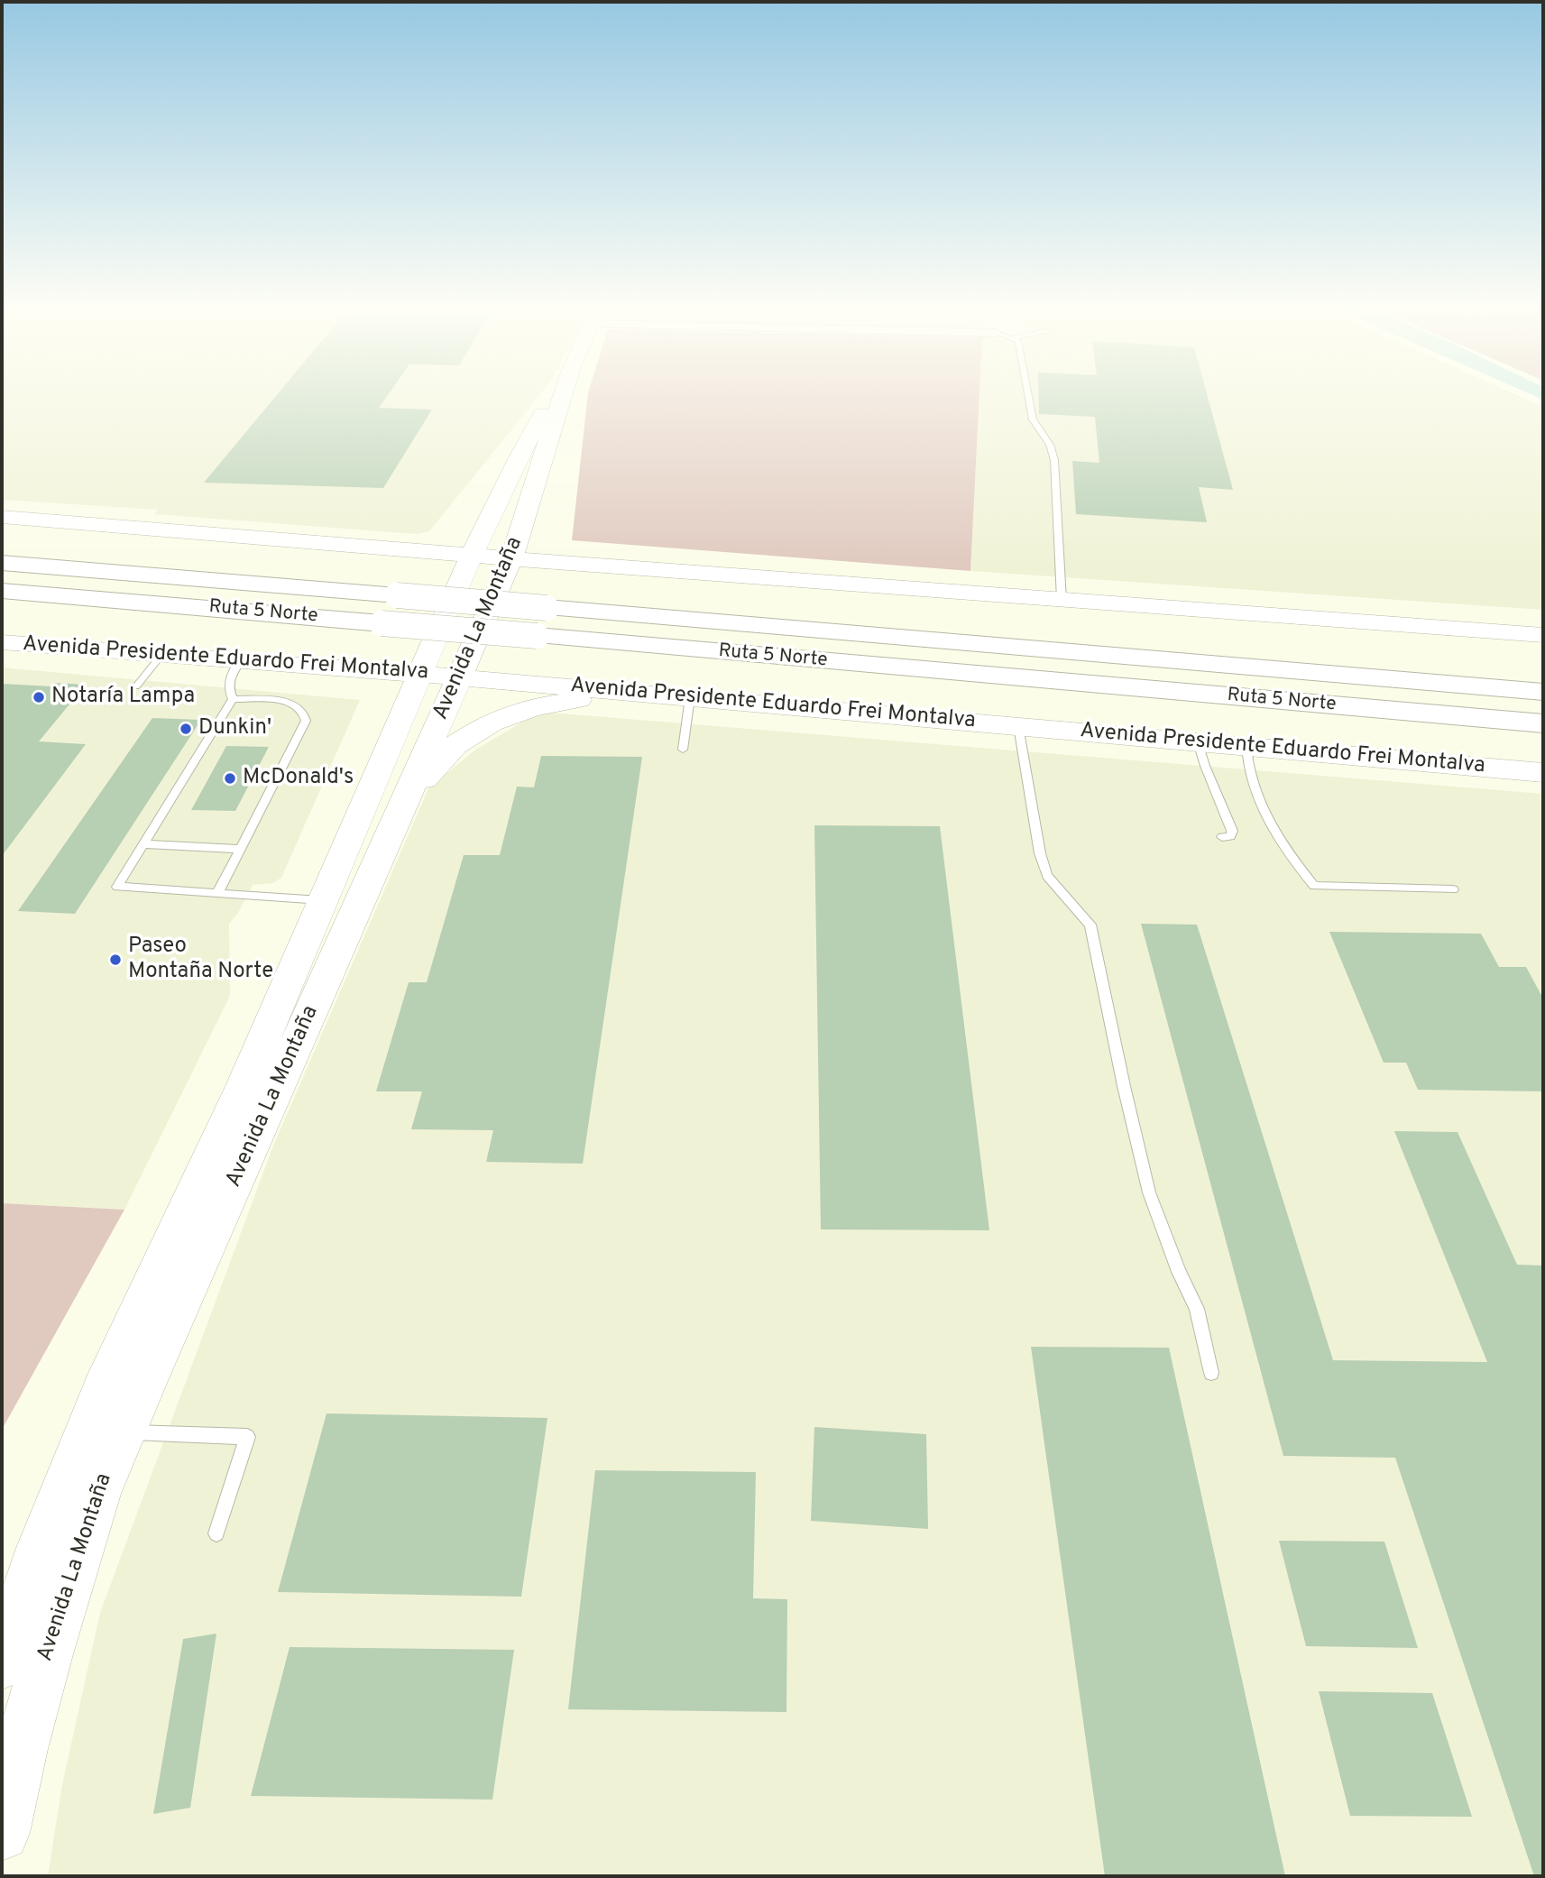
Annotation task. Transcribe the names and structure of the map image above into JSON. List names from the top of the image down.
{
  "streets": {
    "highway": ["Ruta 5 Norte"],
    "main road": ["Avenida La Montaña", "Avenida Presidente Eduardo Frei Montalva"]
  },
  "crossings": [
    ["Avenida La Montaña", "Avenida Presidente Eduardo Frei Montalva"]
  ],
  "places": [
    "Notaría Lampa",
    "Dunkin'",
    "McDonald's",
    "Paseo Montaña Norte"
  ]
}
